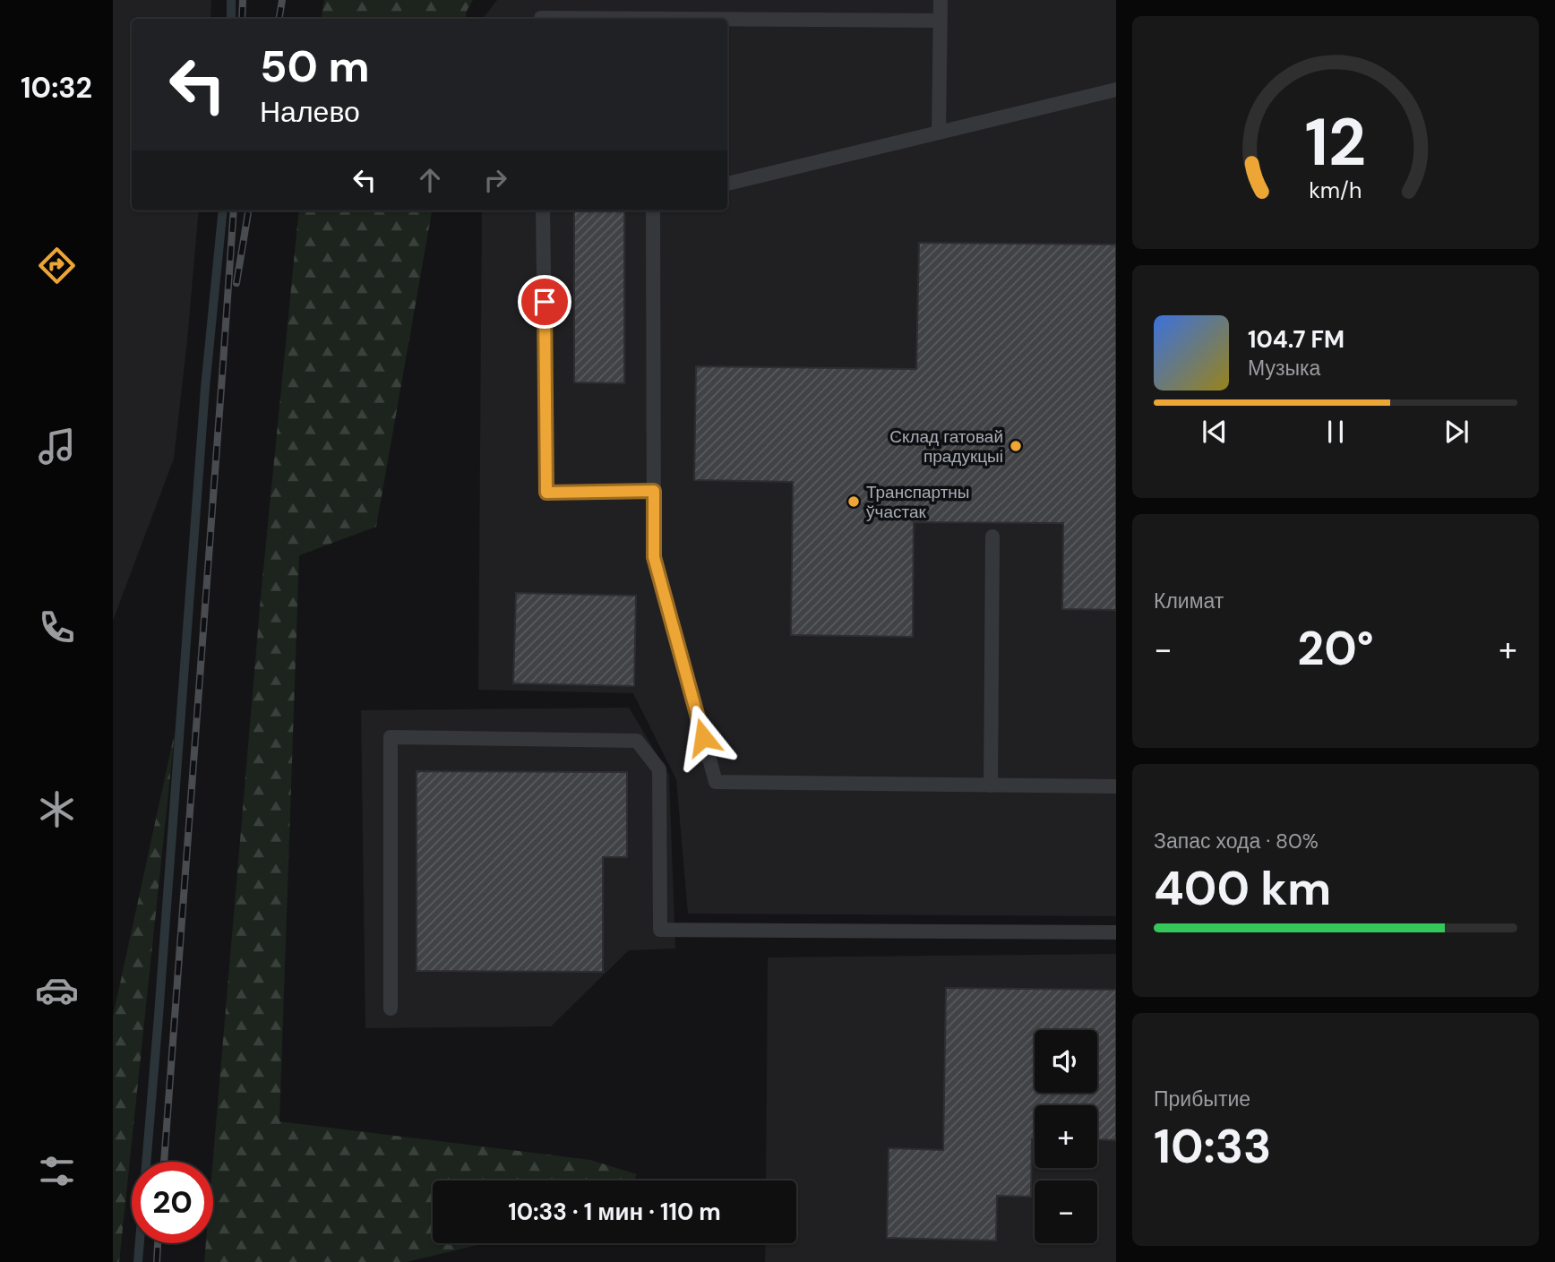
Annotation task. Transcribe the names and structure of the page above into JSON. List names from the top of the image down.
{
  "places": ["Склад гатовай прадукцыі", "Транспартны ўчастак"],
  "page": {
    "tabs": "10:32",
    "turn": ["50 m", "Налево"],
    "song": ["104.7 FM", "Музыка"],
    "tile": [
      "Климат",
      ["Запас хода · 80%", "400 km"],
      ["Прибытие", "10:33"]
    ],
    "heat": ["−", "20°", "+"],
    "map_buttons": ["+", "−"],
    "limit": "20",
    "trip": "10:33 · 1 мин · 110 m",
    "gauge": ["12", "km/h"]
  }
}
